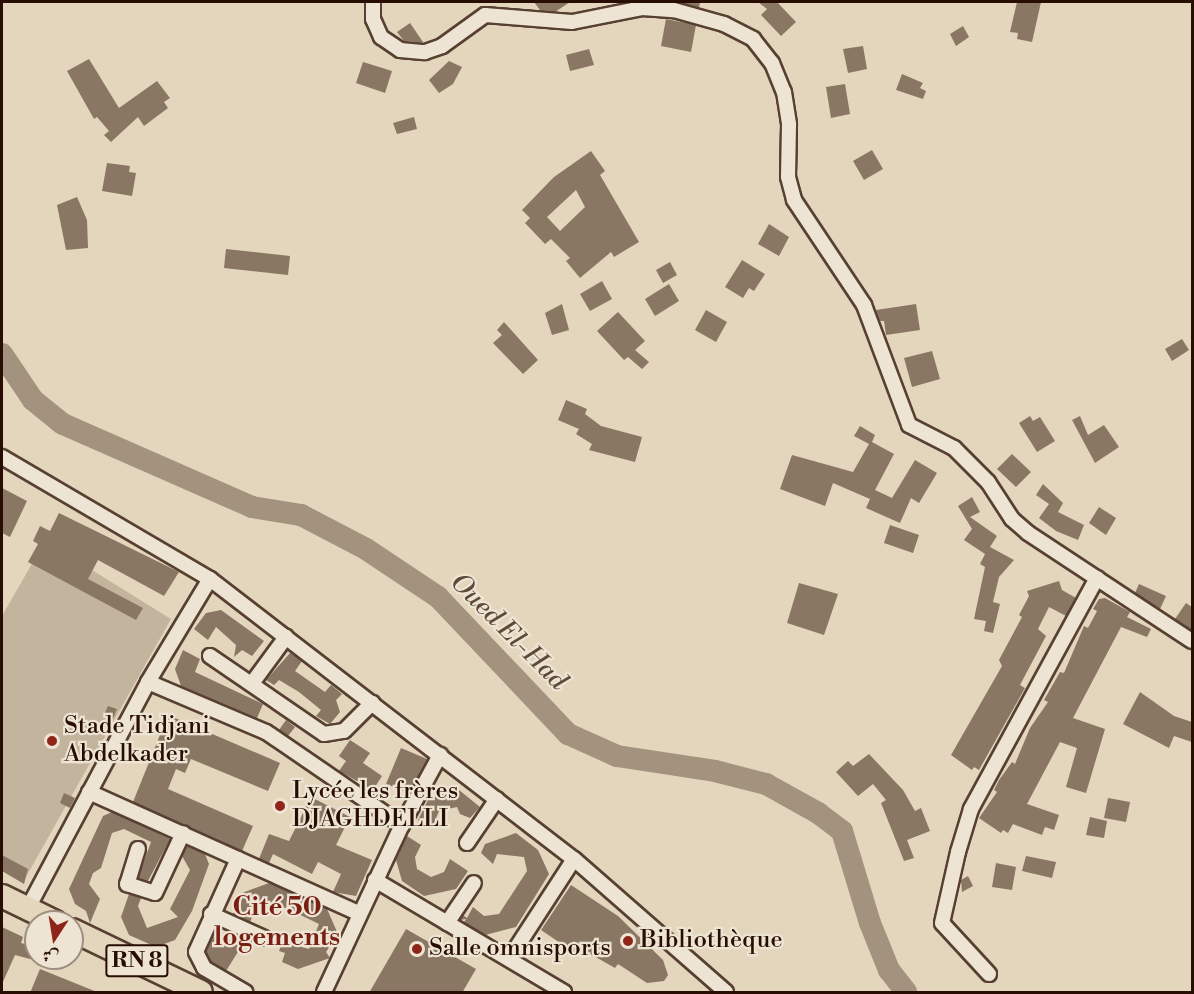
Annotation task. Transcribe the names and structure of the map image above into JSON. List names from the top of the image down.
{
  "streets": {
    "main road": ["RN 8"]
  },
  "districts": ["Cité 50 logements"],
  "water": ["Oued El-Had"],
  "places": [
    "Stade Tidjani Abdelkader",
    "Lycée les frères DJAGHDELLI",
    "Bibliothèque",
    "Salle omnisports"
  ],
  "north": "bottom"
}
